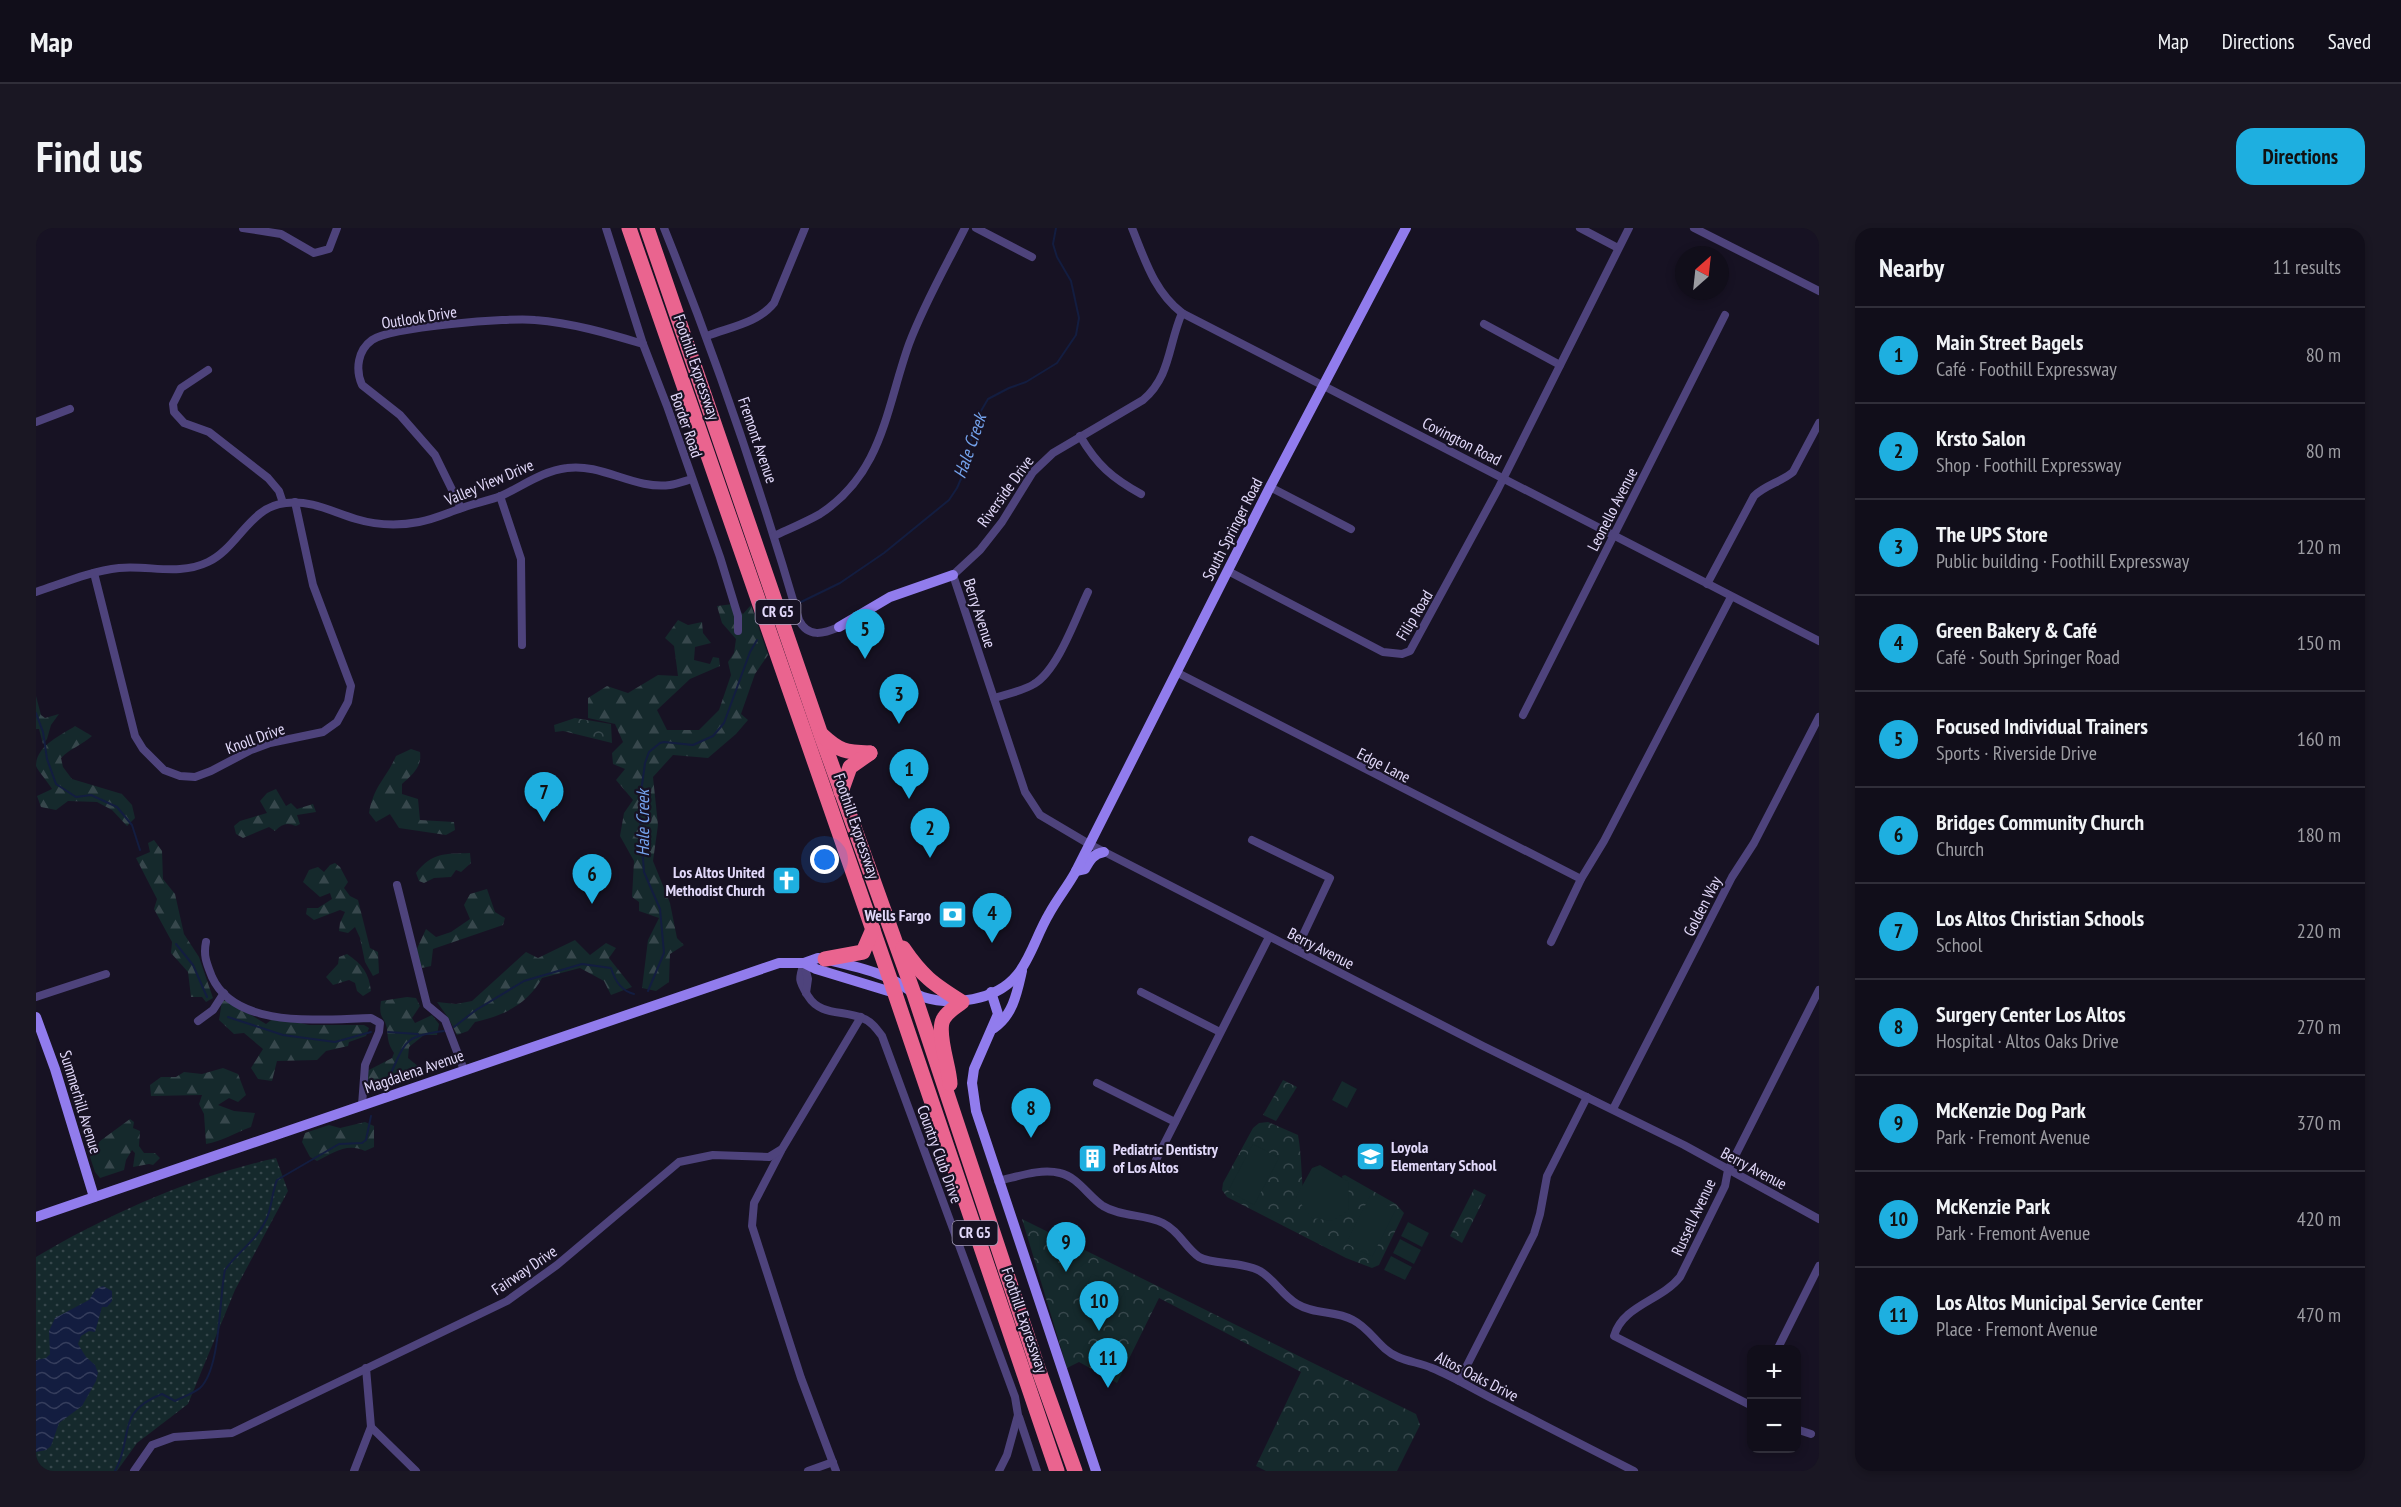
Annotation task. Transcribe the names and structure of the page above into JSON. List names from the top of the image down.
{
  "streets": {
    "highway": ["Foothill Expressway", "CR G5"],
    "street": [
      "Outlook Drive",
      "Border Road",
      "Fremont Avenue",
      "Covington Road",
      "Valley View Drive",
      "Riverside Drive",
      "Leonello Avenue",
      "South Springer Road",
      "Berry Avenue",
      "Filip Road",
      "Knoll Drive",
      "Edge Lane",
      "Golden Way",
      "Magdalena Avenue",
      "Summerhill Avenue",
      "Country Club Drive",
      "Russell Avenue",
      "Fairway Drive",
      "Altos Oaks Drive"
    ]
  },
  "crossings": [
    ["Outlook Drive", "Border Road"],
    ["Outlook Drive", "Valley View Drive"],
    ["Foothill Expressway", "South Springer Road"],
    ["Foothill Expressway", "Magdalena Avenue"],
    ["Border Road", "Valley View Drive"],
    ["Fremont Avenue", "Riverside Drive"],
    ["Covington Road", "Riverside Drive"],
    ["Covington Road", "Leonello Avenue"],
    ["Covington Road", "South Springer Road"],
    ["Covington Road", "Filip Road"],
    ["Valley View Drive", "Knoll Drive"],
    ["Riverside Drive", "Berry Avenue"],
    ["South Springer Road", "Berry Avenue"],
    ["South Springer Road", "Filip Road"],
    ["South Springer Road", "Edge Lane"],
    ["South Springer Road", "Magdalena Avenue"],
    ["Berry Avenue", "Golden Way"],
    ["Berry Avenue", "Russell Avenue"],
    ["Magdalena Avenue", "Summerhill Avenue"]
  ],
  "water": ["Hale Creek"],
  "places": {
    "church": ["Los Altos United Methodist Church"],
    "bank": ["Wells Fargo"],
    "school or university": ["Loyola Elementary School"],
    "building": ["Pediatric Dentistry of Los Altos"]
  },
  "north": "top right",
  "page": {
    "header": "Map",
    "nav": ["Map", "Directions", "Saved"],
    "buttons": "Directions",
    "title": "Find us",
    "heading": ["Nearby", "11 results"],
    "list": [
      {
        "mark": "1",
        "name": "Main Street Bagels",
        "note": "Café · Foothill Expressway",
        "value": "80 m"
      },
      {
        "mark": "2",
        "name": "Krsto Salon",
        "note": "Shop · Foothill Expressway",
        "value": "80 m"
      },
      {
        "mark": "3",
        "name": "The UPS Store",
        "note": "Public building · Foothill Expressway",
        "value": "120 m"
      },
      {
        "mark": "4",
        "name": "Green Bakery & Café",
        "note": "Café · South Springer Road",
        "value": "150 m"
      },
      {
        "mark": "5",
        "name": "Focused Individual Trainers",
        "note": "Sports · Riverside Drive",
        "value": "160 m"
      },
      {
        "mark": "6",
        "name": "Bridges Community Church",
        "note": "Church",
        "value": "180 m"
      },
      {
        "mark": "7",
        "name": "Los Altos Christian Schools",
        "note": "School",
        "value": "220 m"
      },
      {
        "mark": "8",
        "name": "Surgery Center Los Altos",
        "note": "Hospital · Altos Oaks Drive",
        "value": "270 m"
      },
      {
        "mark": "9",
        "name": "McKenzie Dog Park",
        "note": "Park · Fremont Avenue",
        "value": "370 m"
      },
      {
        "mark": "10",
        "name": "McKenzie Park",
        "note": "Park · Fremont Avenue",
        "value": "420 m"
      },
      {
        "mark": "11",
        "name": "Los Altos Municipal Service Center",
        "note": "Place · Fremont Avenue",
        "value": "470 m"
      }
    ],
    "pins": [
      "5",
      "3",
      "1",
      "7",
      "2",
      "6",
      "4",
      "8",
      "9",
      "10",
      "11"
    ],
    "map_buttons": ["+", "−"]
  }
}
